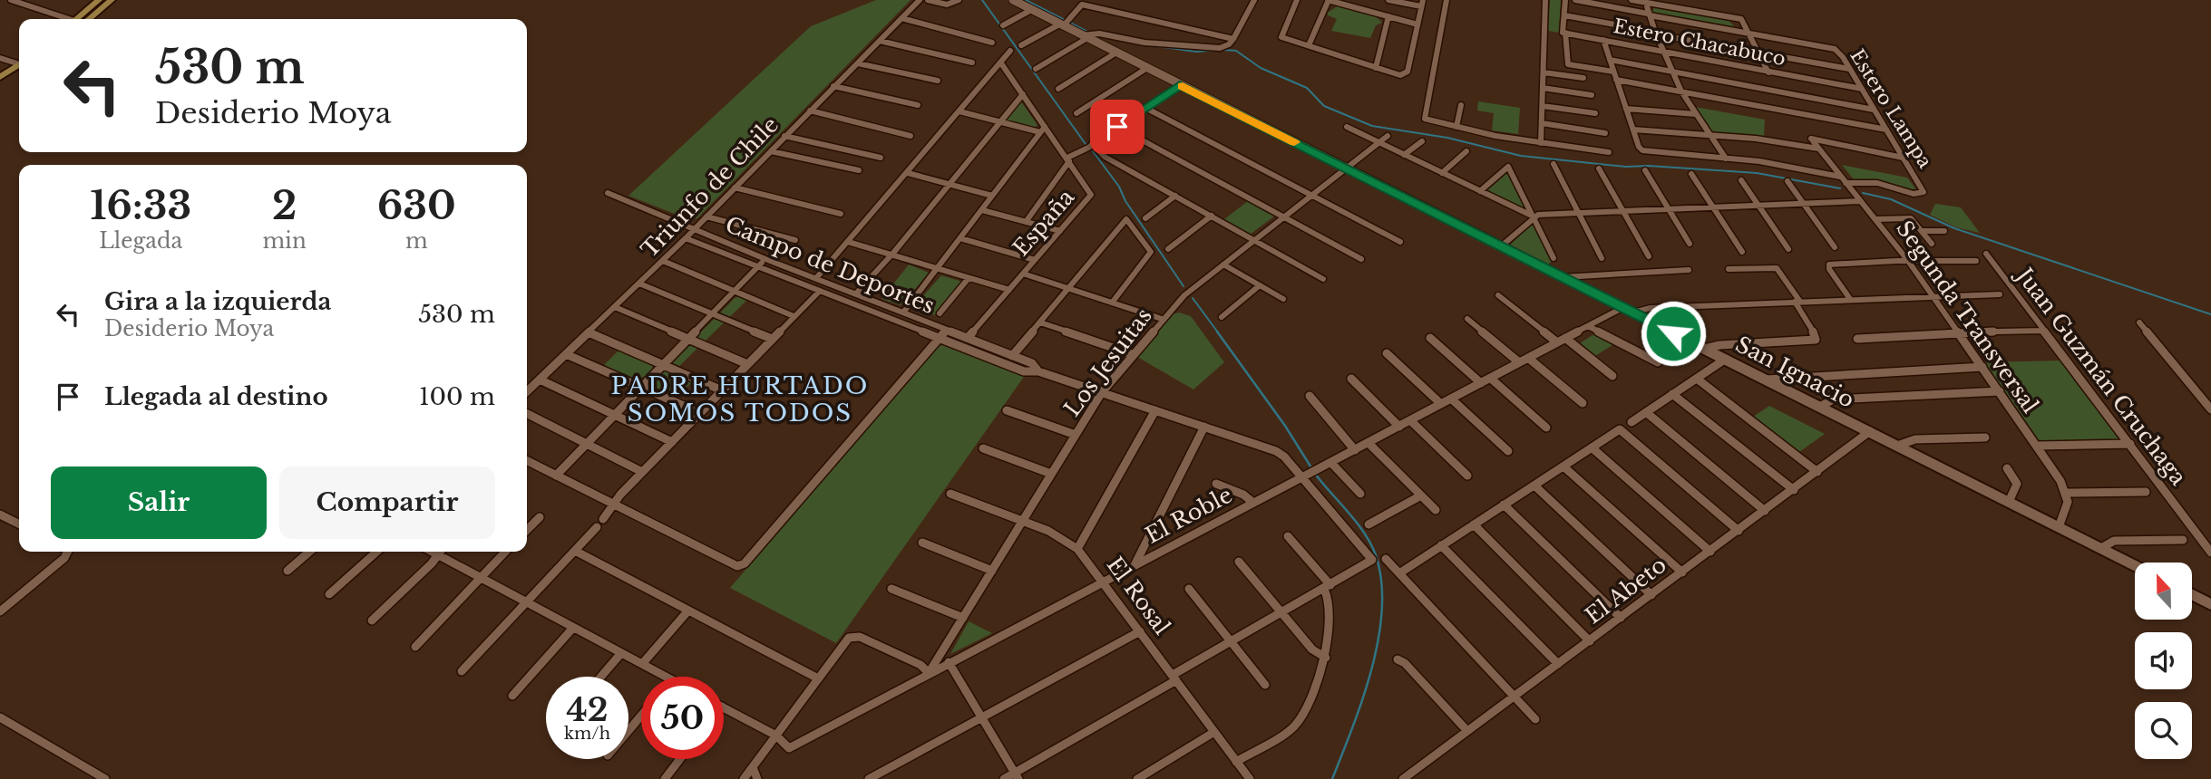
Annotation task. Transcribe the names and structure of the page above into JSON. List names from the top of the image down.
{
  "streets": {
    "main road": ["San Ignacio"],
    "street": [
      "Estero Chacabuco",
      "Estero Lampa",
      "Triunfo de Chile",
      "España",
      "Campo de Deportes",
      "Segunda Transversal",
      "Los Jesuitas",
      "Juan Guzmán Cruchaga",
      "El Roble",
      "El Abeto",
      "El Rosal"
    ]
  },
  "crossings": [
    ["Estero Chacabuco", "Estero Lampa"],
    ["Estero Lampa", "Segunda Transversal"],
    ["Triunfo de Chile", "Campo de Deportes"],
    ["España", "Campo de Deportes"],
    ["Campo de Deportes", "Los Jesuitas"],
    ["Campo de Deportes", "El Roble"],
    ["Los Jesuitas", "San Ignacio"],
    ["Los Jesuitas", "El Roble"],
    ["Los Jesuitas", "El Rosal"],
    ["San Ignacio", "El Roble"],
    ["San Ignacio", "El Abeto"],
    ["El Roble", "El Rosal"]
  ],
  "districts": ["PADRE HURTADO SOMOS TODOS"],
  "north": "top",
  "page": {
    "turn": ["530 m", "Desiderio Moya"],
    "eta": [
      "16:33",
      "Llegada",
      "2",
      "min",
      "630",
      "m"
    ],
    "list": [
      {
        "name": "Gira a la izquierda",
        "note": "Desiderio Moya",
        "value": "530 m"
      },
      {
        "name": "Llegada al destino",
        "value": "100 m"
      }
    ],
    "buttons": ["Salir", "Compartir"],
    "speed": "42 km/h",
    "limit": "50"
  }
}
